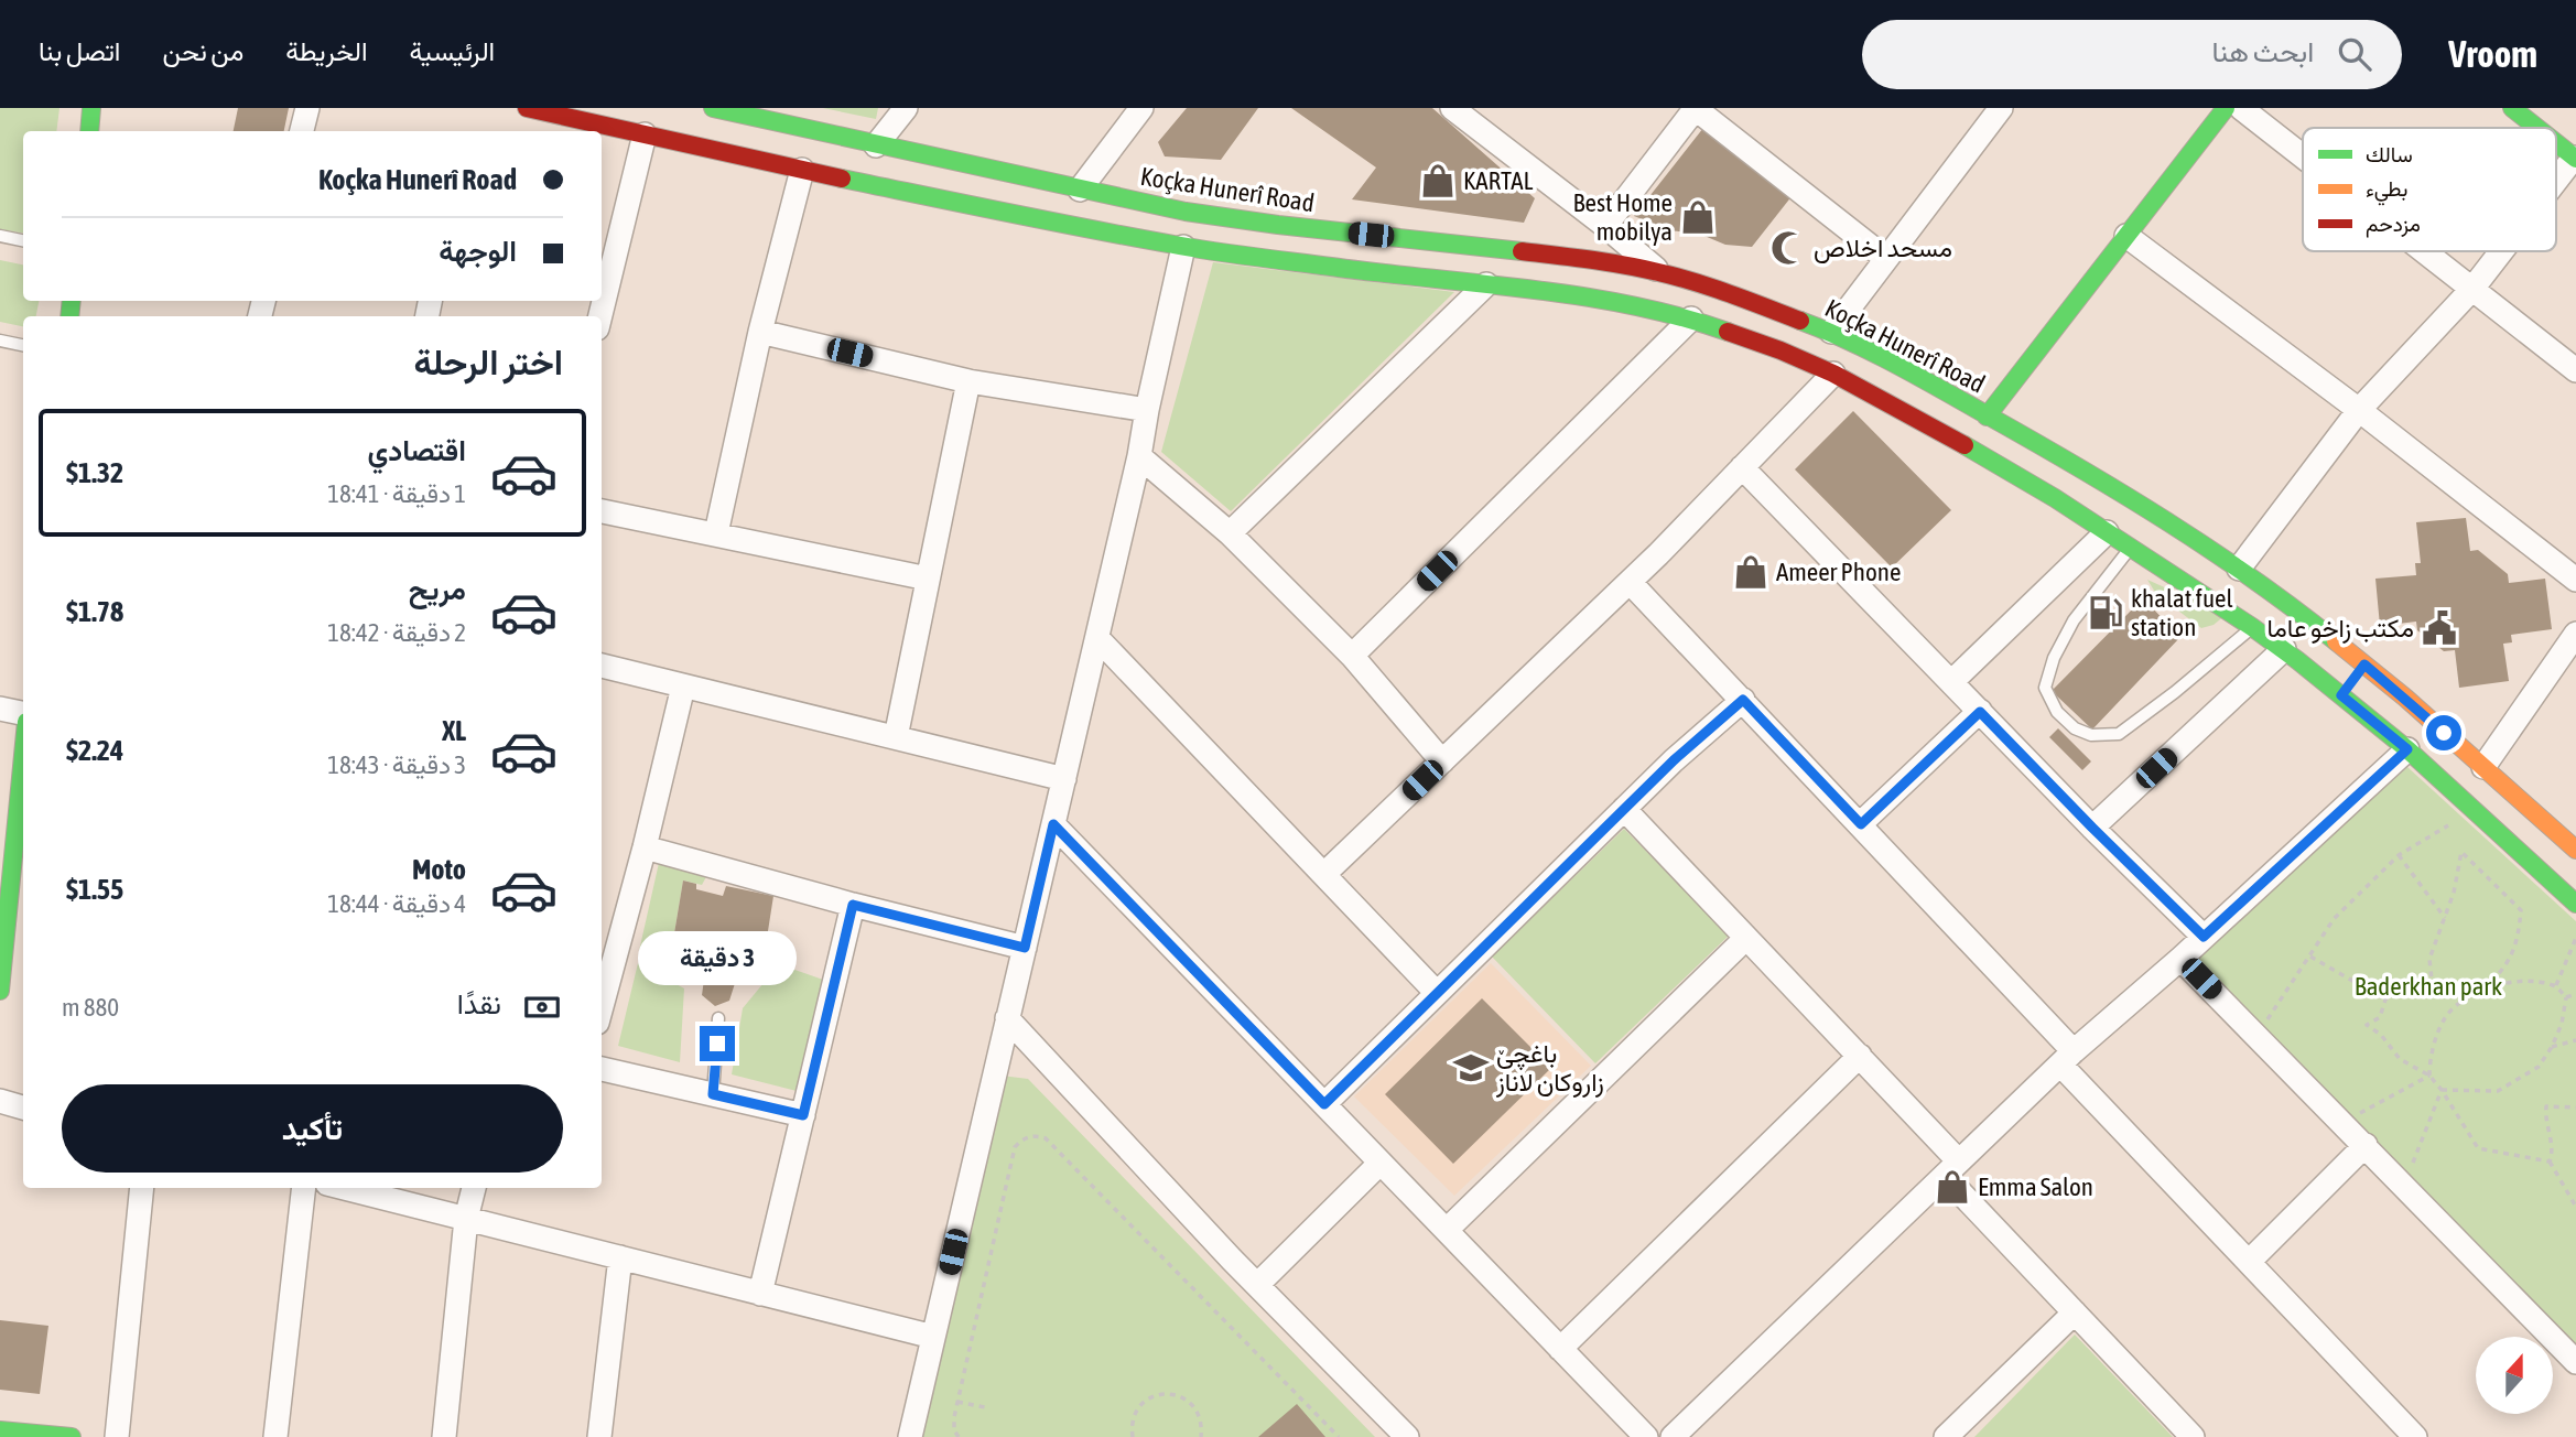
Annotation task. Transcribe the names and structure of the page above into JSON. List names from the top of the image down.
{
  "streets": {
    "main road": ["Koçka Hunerî Road"]
  },
  "parks": ["Baderkhan park"],
  "places": {
    "shop": [
      "KARTAL",
      "Best Home mobilya",
      "Ameer Phone",
      "Emma Salon"
    ],
    "mosque": ["مسحد اخلاص"],
    "fuel station": ["khalat fuel station"],
    "public building": ["مكتب زاخو عاما"],
    "school or university": ["باغچێ زاروكان لاناز"]
  },
  "legend": ["سالك", "بطيء", "مزدحم"],
  "north": "top",
  "page": {
    "header": "Vroom",
    "search": "ابحث هنا",
    "nav": [
      "الرئيسية",
      "الخريطة",
      "من نحن",
      "اتصل بنا"
    ],
    "banner": ["Koçka Hunerî Road", "الوجهة"],
    "heading": "اختر الرحلة",
    "list": [
      {
        "name": "اقتصادي",
        "note": "1 دقيقة · 18:41",
        "value": "$1.32"
      },
      {
        "name": "مريح",
        "note": "2 دقيقة · 18:42",
        "value": "$1.78"
      },
      {
        "name": "XL",
        "note": "3 دقيقة · 18:43",
        "value": "$2.24"
      },
      {
        "name": "Moto",
        "note": "4 دقيقة · 18:44",
        "value": "$1.55"
      }
    ],
    "bubble": "3 دقيقة",
    "pay": ["نقدًا", "880 m"],
    "buttons": "تأكيد"
  }
}
